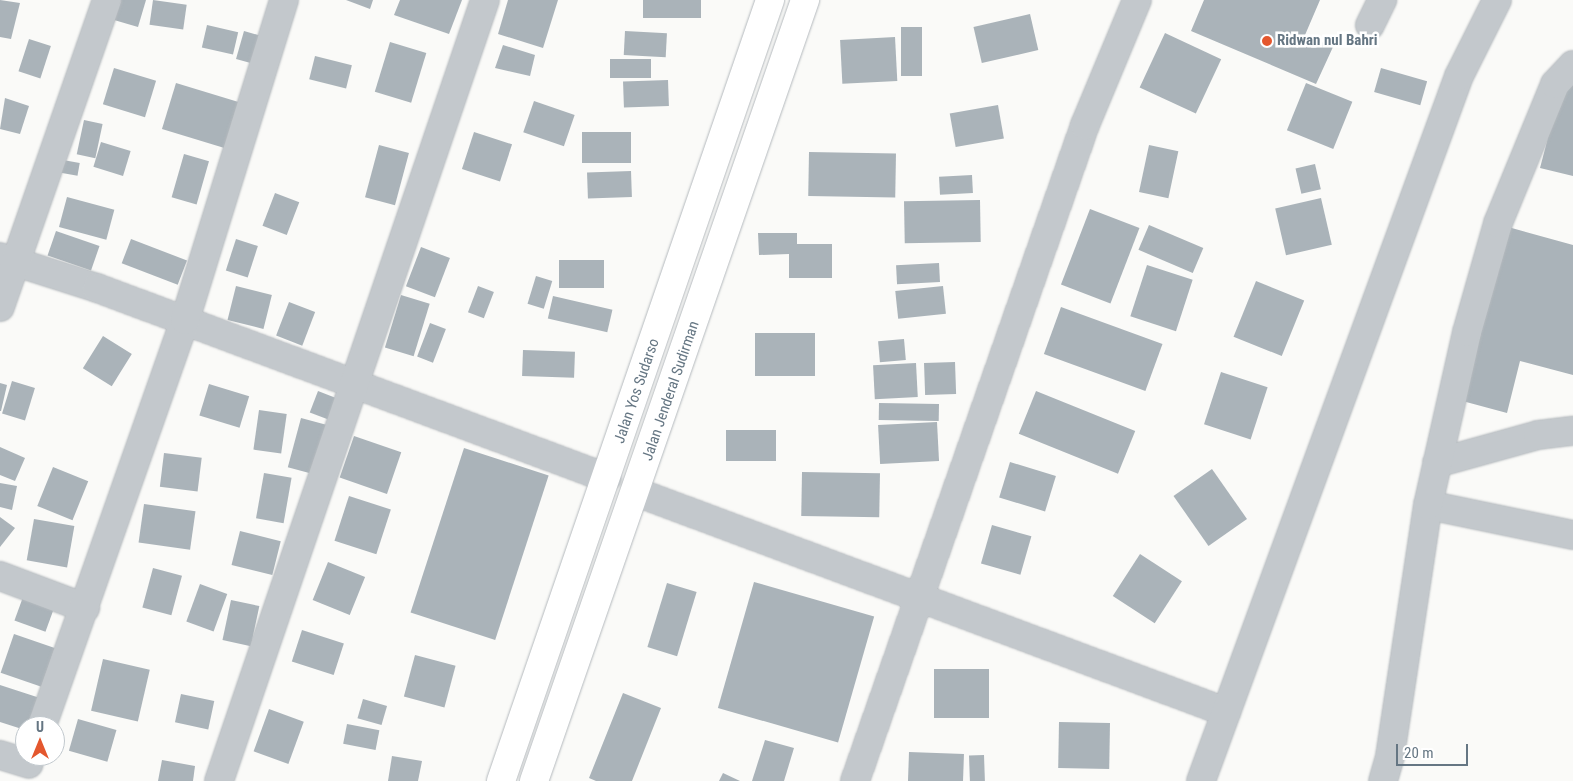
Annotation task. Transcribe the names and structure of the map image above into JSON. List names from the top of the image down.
{
  "streets": {
    "highway": ["Jalan Yos Sudarso", "Jalan Jenderal Sudirman"]
  },
  "places": ["Ridwan nul Bahri"],
  "scale_bar": "20 m",
  "north": "top"
}
